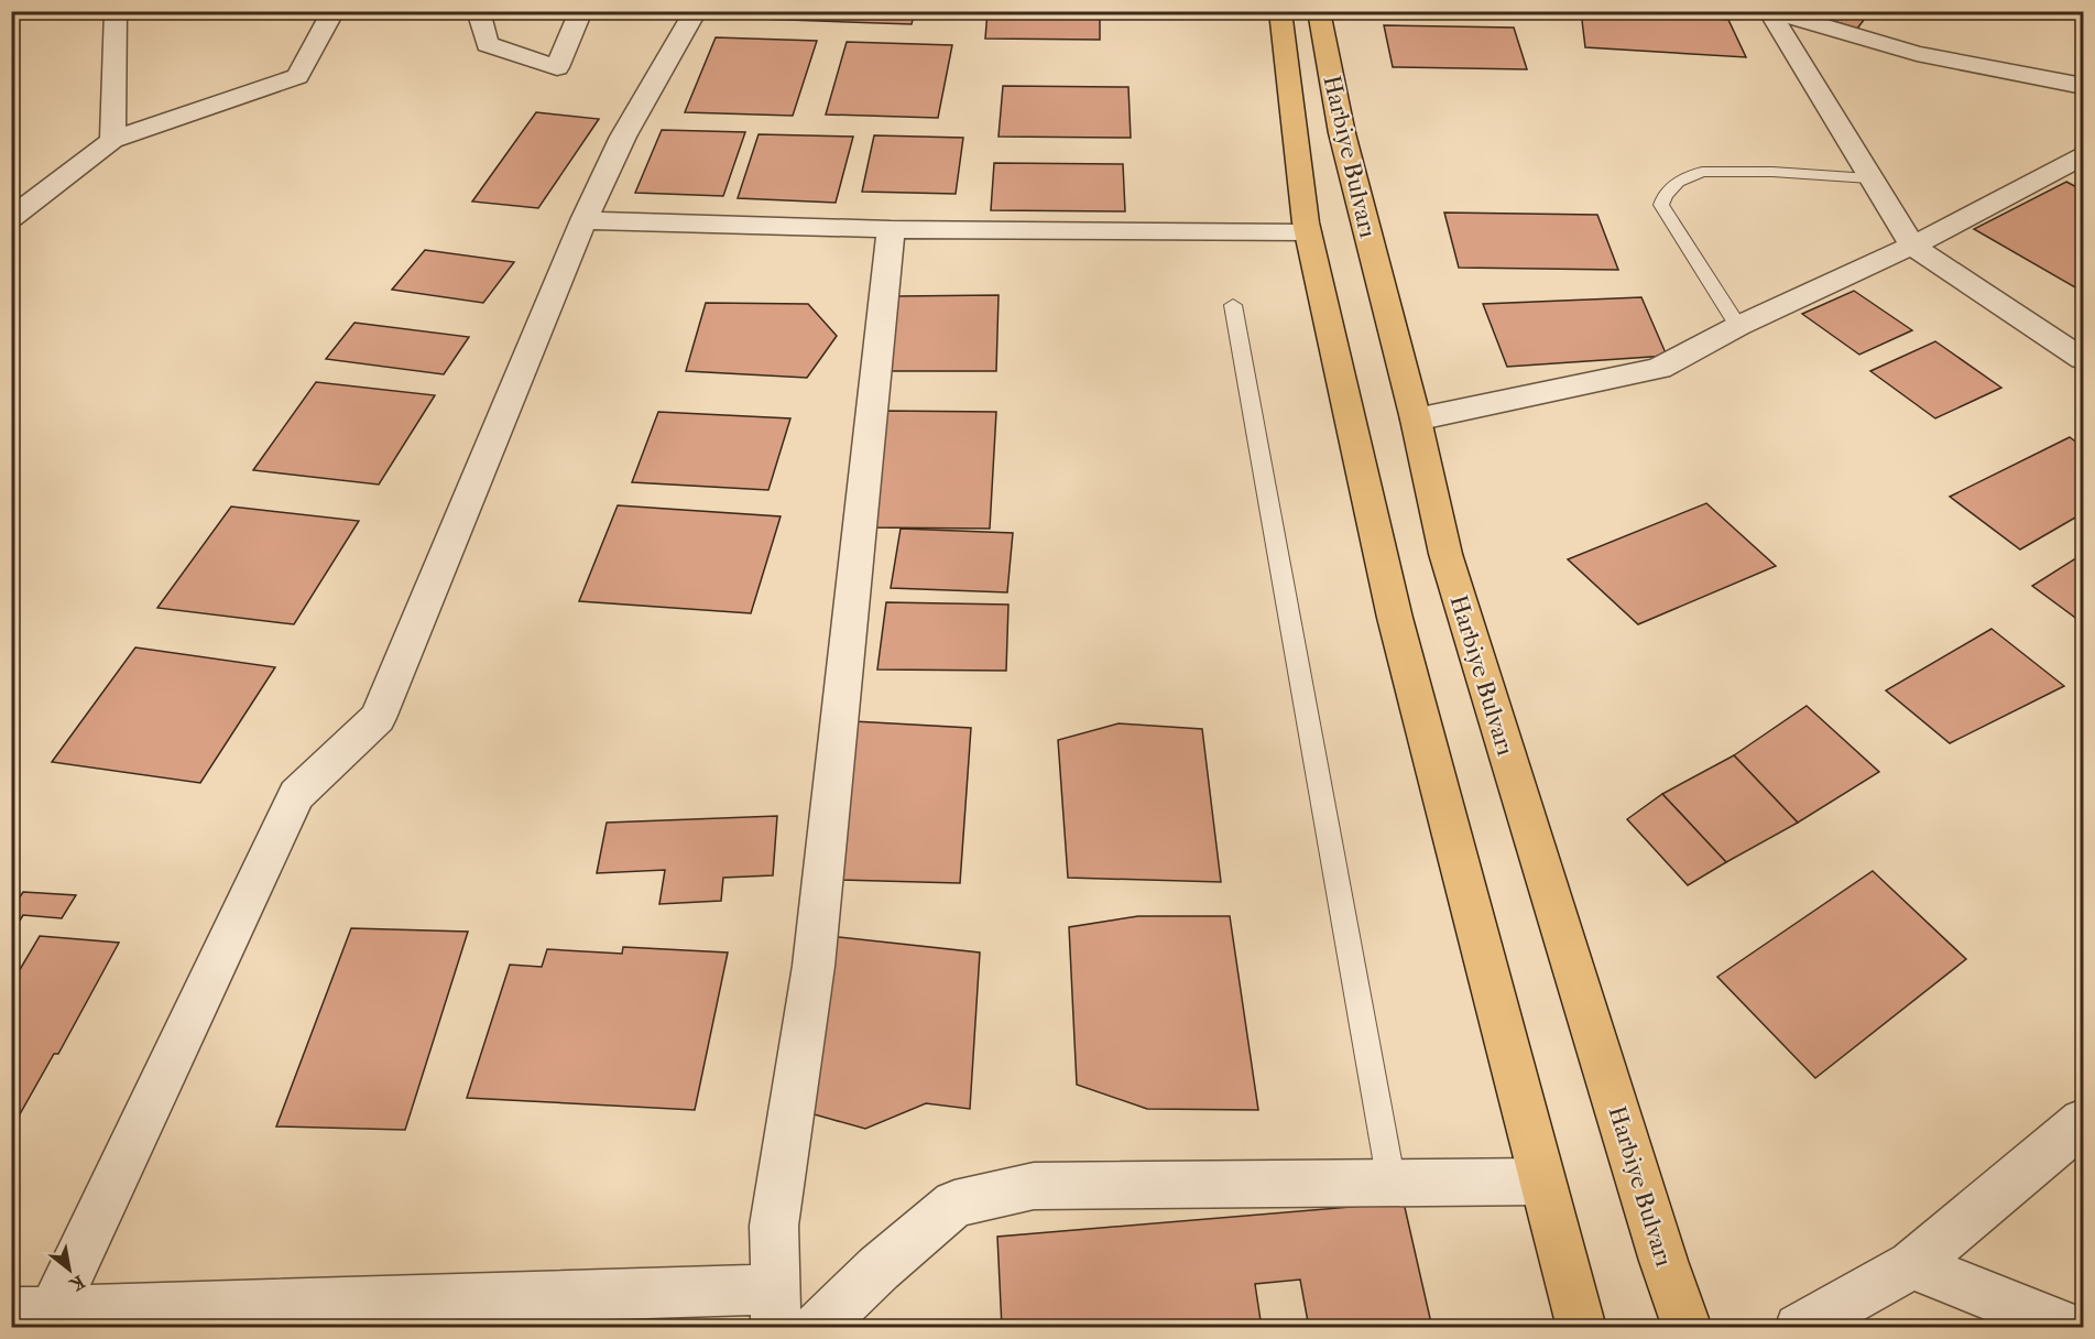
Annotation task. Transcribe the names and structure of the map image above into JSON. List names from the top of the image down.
{
  "streets": {
    "main road": ["Harbiye Bulvarı"]
  },
  "north": "bottom right"
}
